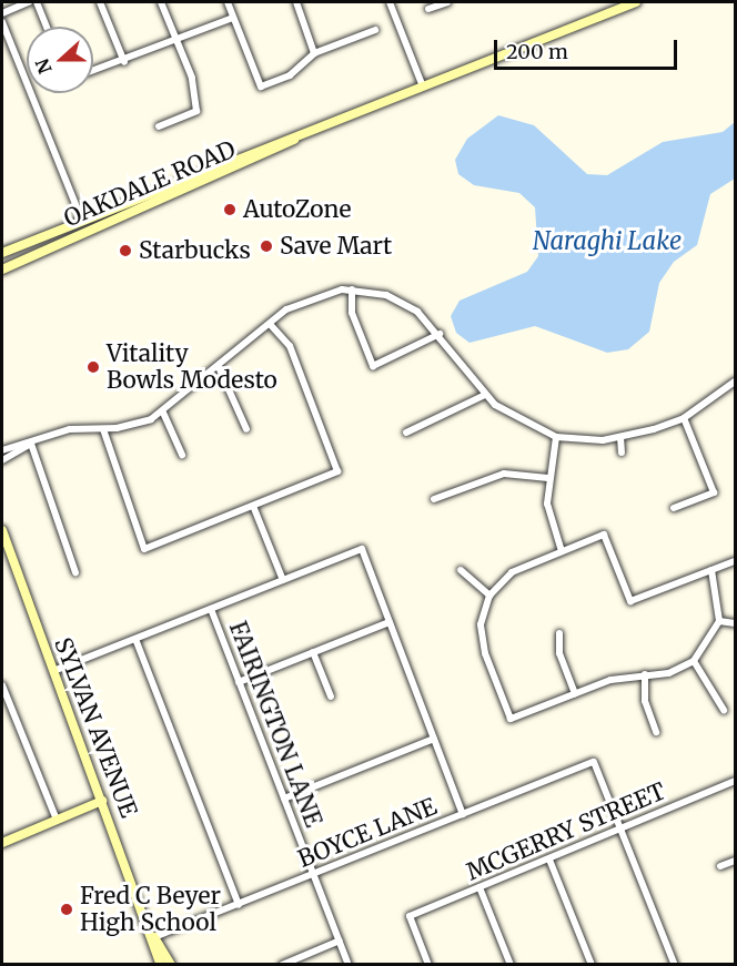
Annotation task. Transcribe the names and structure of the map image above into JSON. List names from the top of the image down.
{
  "streets": {
    "main road": ["OAKDALE ROAD", "SYLVAN AVENUE"],
    "street": ["FAIRINGTON LANE", "MCGERRY STREET", "BOYCE LANE"]
  },
  "crossings": [
    ["FAIRINGTON LANE", "BOYCE LANE"],
    ["SYLVAN AVENUE", "BOYCE LANE"],
    ["MCGERRY STREET", "BOYCE LANE"]
  ],
  "water": ["Naraghi Lake"],
  "places": [
    "AutoZone",
    "Save Mart",
    "Starbucks",
    "Vitality Bowls Modesto",
    "Fred C Beyer High School"
  ],
  "scale_bar": "200 m",
  "north": "left"
}
